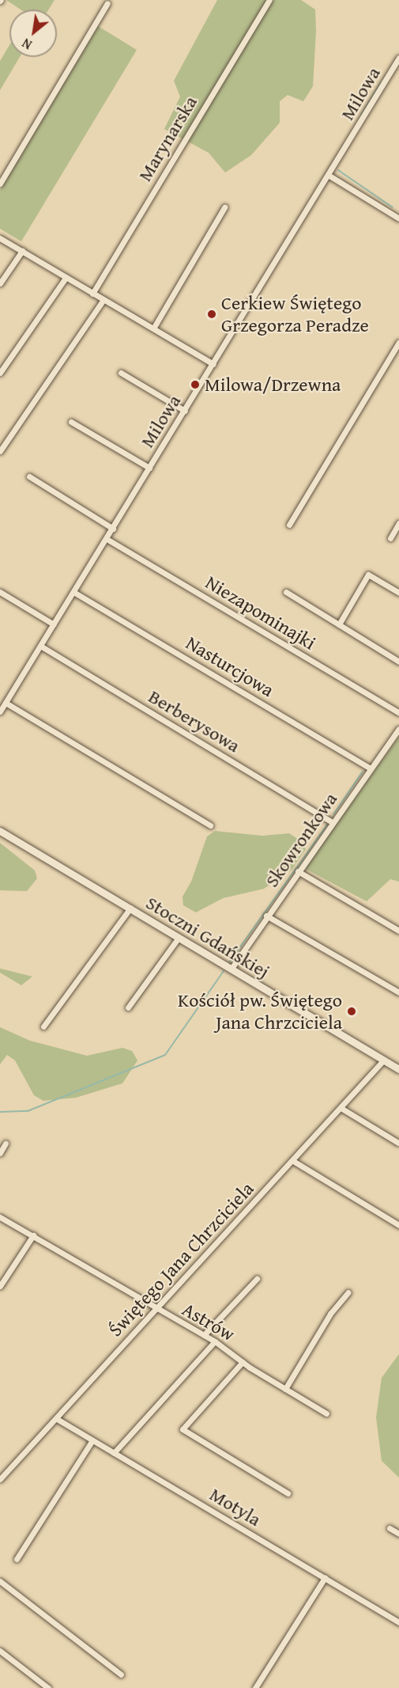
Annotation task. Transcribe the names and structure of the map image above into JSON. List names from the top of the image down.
{
  "streets": {
    "street": [
      "Milowa",
      "Marynarska",
      "Niezapominajki",
      "Nasturcjowa",
      "Berberysowa",
      "Skowronkowa",
      "Stoczni Gdańskiej",
      "Świętego Jana Chrzciciela",
      "Astrów",
      "Motyla"
    ]
  },
  "crossings": [
    ["Milowa", "Niezapominajki"],
    ["Milowa", "Nasturcjowa"],
    ["Milowa", "Berberysowa"],
    ["Nasturcjowa", "Skowronkowa"],
    ["Berberysowa", "Skowronkowa"],
    ["Skowronkowa", "Stoczni Gdańskiej"],
    ["Stoczni Gdańskiej", "Świętego Jana Chrzciciela"],
    ["Świętego Jana Chrzciciela", "Astrów"],
    ["Świętego Jana Chrzciciela", "Motyla"]
  ],
  "places": ["Cerkiew Świętego Grzegorza Peradze", "Milowa/Drzewna", "Kościół pw. Świętego Jana Chrzciciela"],
  "north": "bottom left"
}
